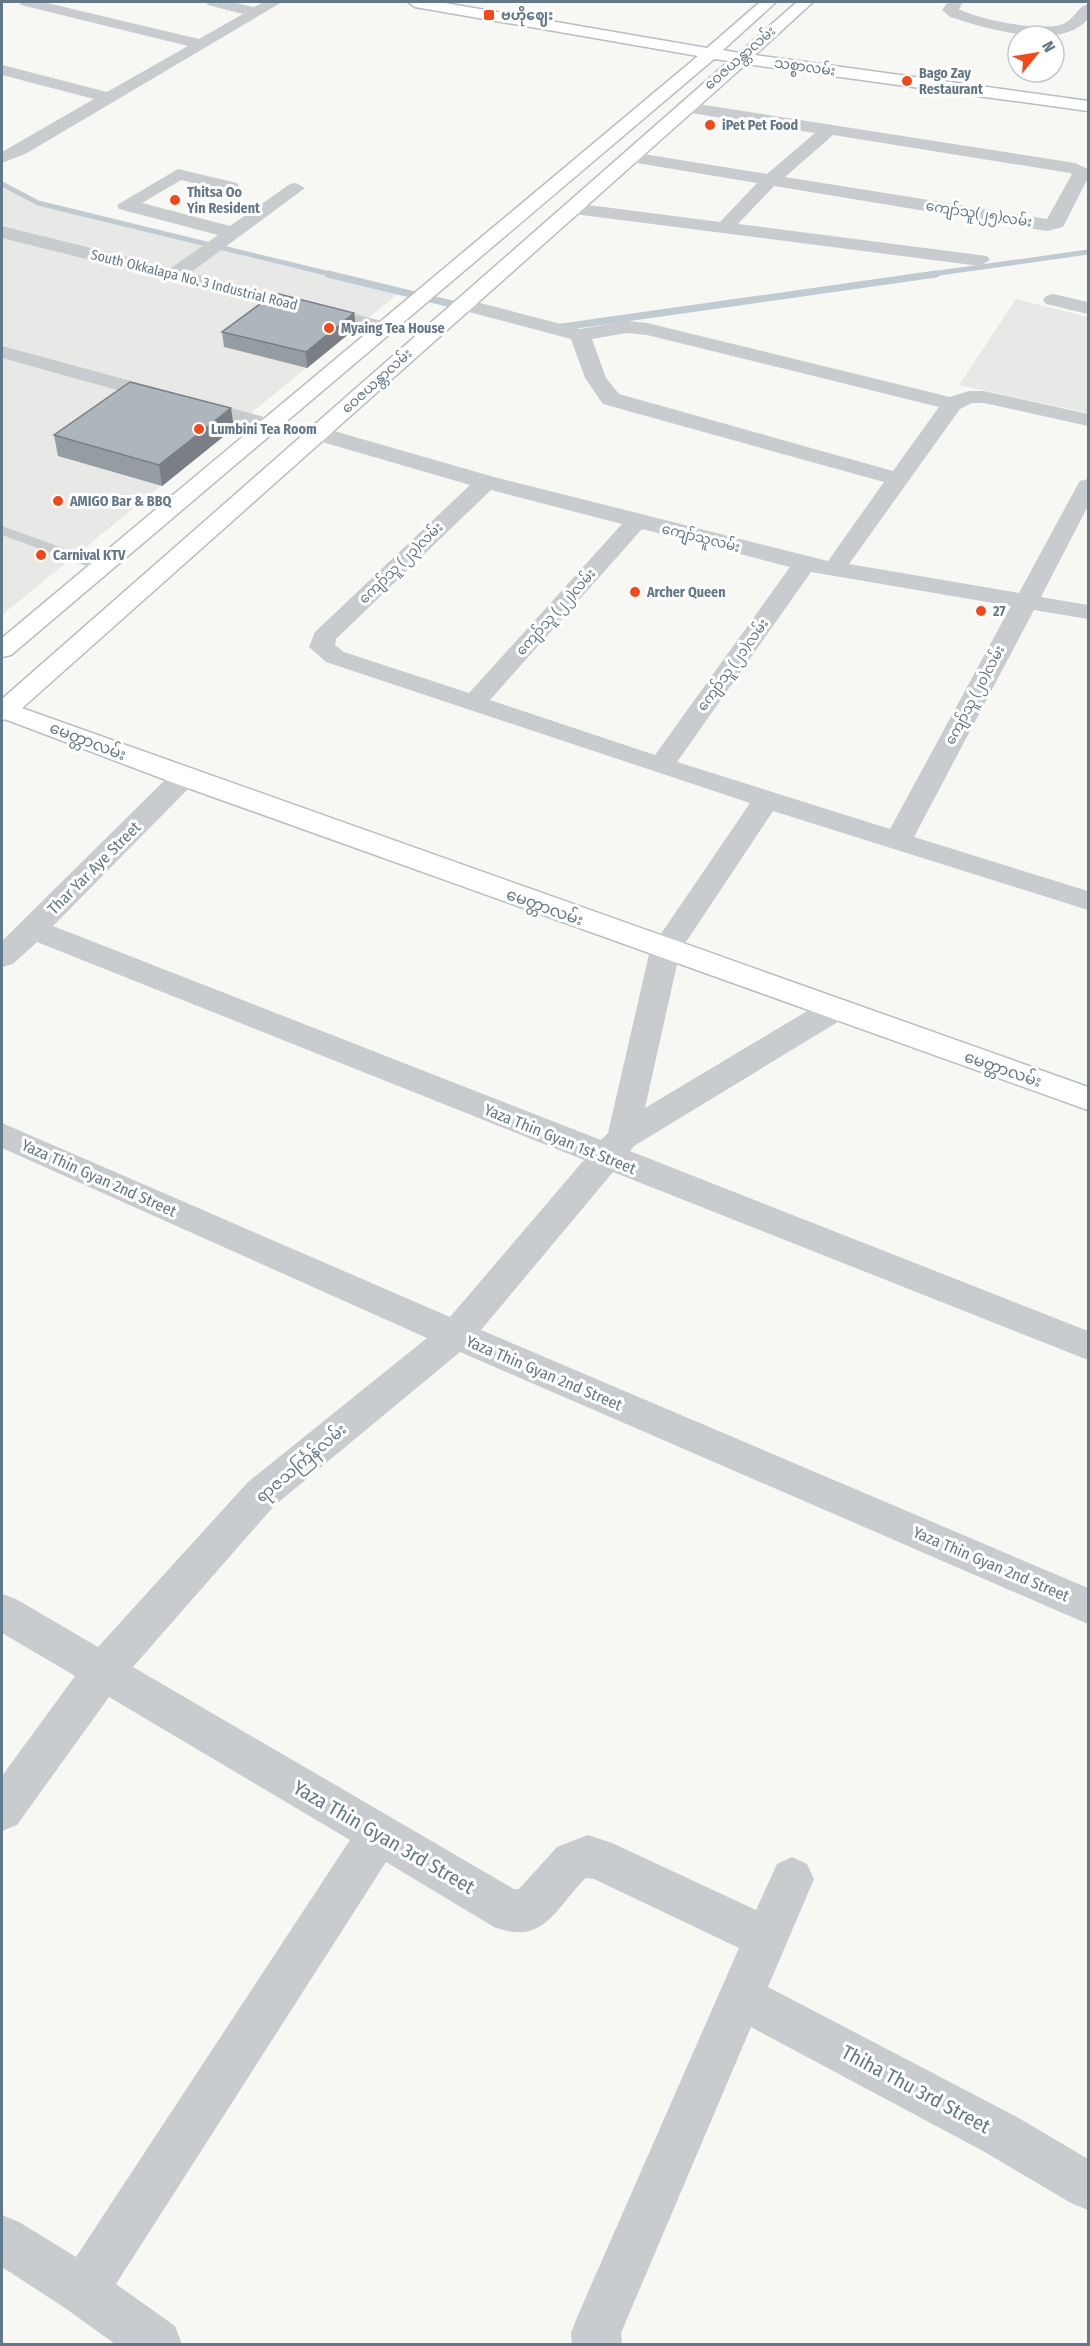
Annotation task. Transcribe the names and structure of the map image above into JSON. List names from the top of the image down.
{
  "streets": {
    "main road": ["ဝေဇယန္တာလမ်း", "သစ္စာလမ်း", "မေတ္တာလမ်း"],
    "street": [
      "ကျော်သူ(၂၅)လမ်း",
      "South Okkalapa No. 3 Industrial Road",
      "ကျော်သူလမ်း",
      "ကျော်သူ (၂၃)လမ်း",
      "ကျော်သူ (၂၂)လမ်း",
      "ကျော်သူ (၂၁)လမ်း",
      "ကျော်သူ (၂၀)လမ်း",
      "Thar Yar Aye Street",
      "Yaza Thin Gyan 1st Street",
      "Yaza Thin Gyan 2nd Street",
      "ရာဇသင်္ကြန်လမ်း",
      "Yaza Thin Gyan 3rd Street",
      "Thiha Thu 3rd Street"
    ]
  },
  "crossings": [
    ["ဝေဇယန္တာလမ်း", "သစ္စာလမ်း"],
    ["ဝေဇယန္တာလမ်း", "ကျော်သူ(၂၅)လမ်း"],
    ["ဝေဇယန္တာလမ်း", "South Okkalapa No. 3 Industrial Road"],
    ["ဝေဇယန္တာလမ်း", "ကျော်သူလမ်း"],
    ["ဝေဇယန္တာလမ်း", "မေတ္တာလမ်း"],
    ["ကျော်သူလမ်း", "ကျော်သူ (၂၃)လမ်း"],
    ["ကျော်သူလမ်း", "ကျော်သူ (၂၂)လမ်း"],
    ["ကျော်သူလမ်း", "ကျော်သူ (၂၁)လမ်း"],
    ["ကျော်သူလမ်း", "ကျော်သူ (၂၀)လမ်း"],
    ["ကျော်သူ (၂၃)လမ်း", "ကျော်သူ (၂၂)လမ်း"],
    ["မေတ္တာလမ်း", "Thar Yar Aye Street"],
    ["Thar Yar Aye Street", "Yaza Thin Gyan 1st Street"],
    ["Yaza Thin Gyan 1st Street", "ရာဇသင်္ကြန်လမ်း"],
    ["Yaza Thin Gyan 2nd Street", "ရာဇသင်္ကြန်လမ်း"],
    ["ရာဇသင်္ကြန်လမ်း", "Yaza Thin Gyan 3rd Street"]
  ],
  "places": {
    "transit": ["ဗဟိုဈေး"],
    "other": [
      "Bago Zay Restaurant",
      "iPet Pet Food",
      "Thitsa Oo Yin Resident",
      "Myaing Tea House",
      "Lumbini Tea Room",
      "AMIGO Bar & BBQ",
      "Carnival KTV",
      "Archer Queen",
      "27"
    ]
  },
  "north": "top right"
}
